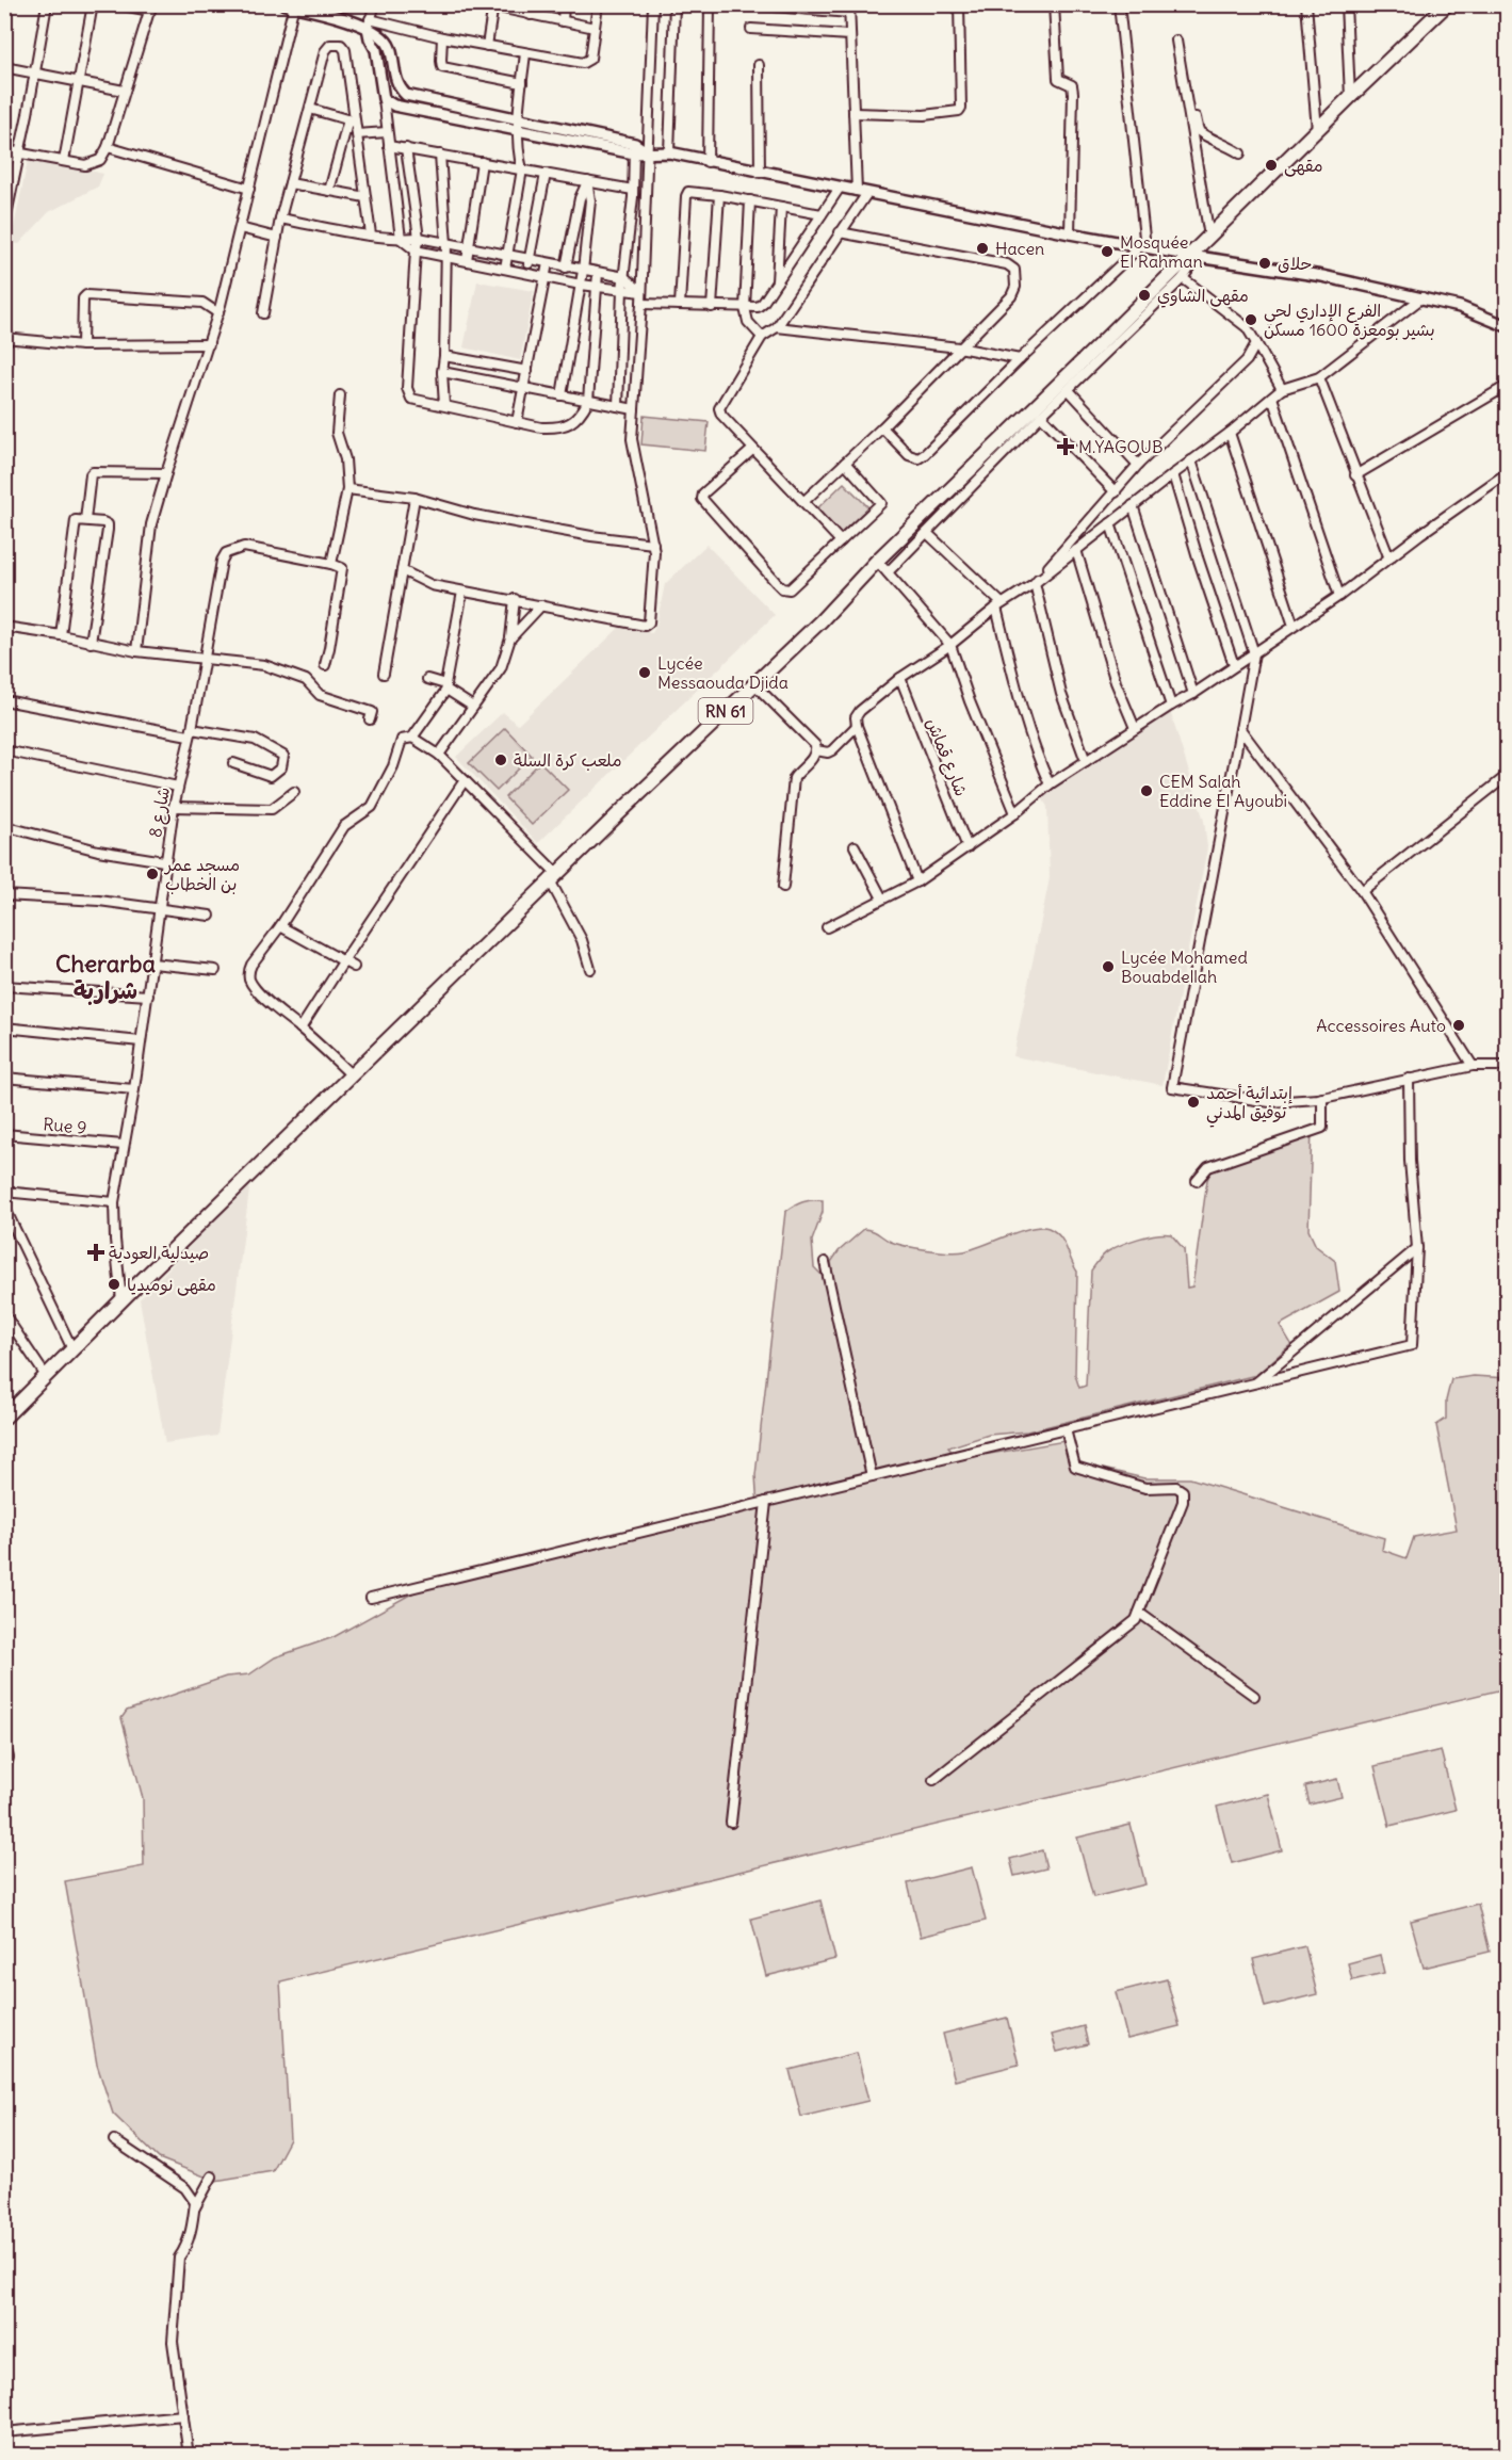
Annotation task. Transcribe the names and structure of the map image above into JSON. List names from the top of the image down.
{
  "streets": {
    "main road": ["RN 61"],
    "street": ["شارع قماش", "شارع 8", "Rue 9"]
  },
  "crossings": [
    ["RN 61", "شارع 8"],
    ["شارع 8", "Rue 9"]
  ],
  "districts": ["Cherarba شراربة"],
  "places": {
    "other": [
      "مقهى",
      "Hacen",
      "Mosquée El Rahman",
      "حلاق",
      "مقهى الشاوي",
      "الفرع الإداري لحي بشير بومعزة 1600 مسكن",
      "Lycée Messaouda Djida",
      "ملعب كرة السلة",
      "CEM Salah Eddine El Ayoubi",
      "مسجد عمر بن الخطاب",
      "Lycée Mohamed Bouabdellah",
      "Accessoires Auto",
      "إبتدائية أحمد توفيق المدني",
      "مقهى نوميديا"
    ],
    "health": ["M.YAGOUB", "صيدلية العودية"]
  }
}
